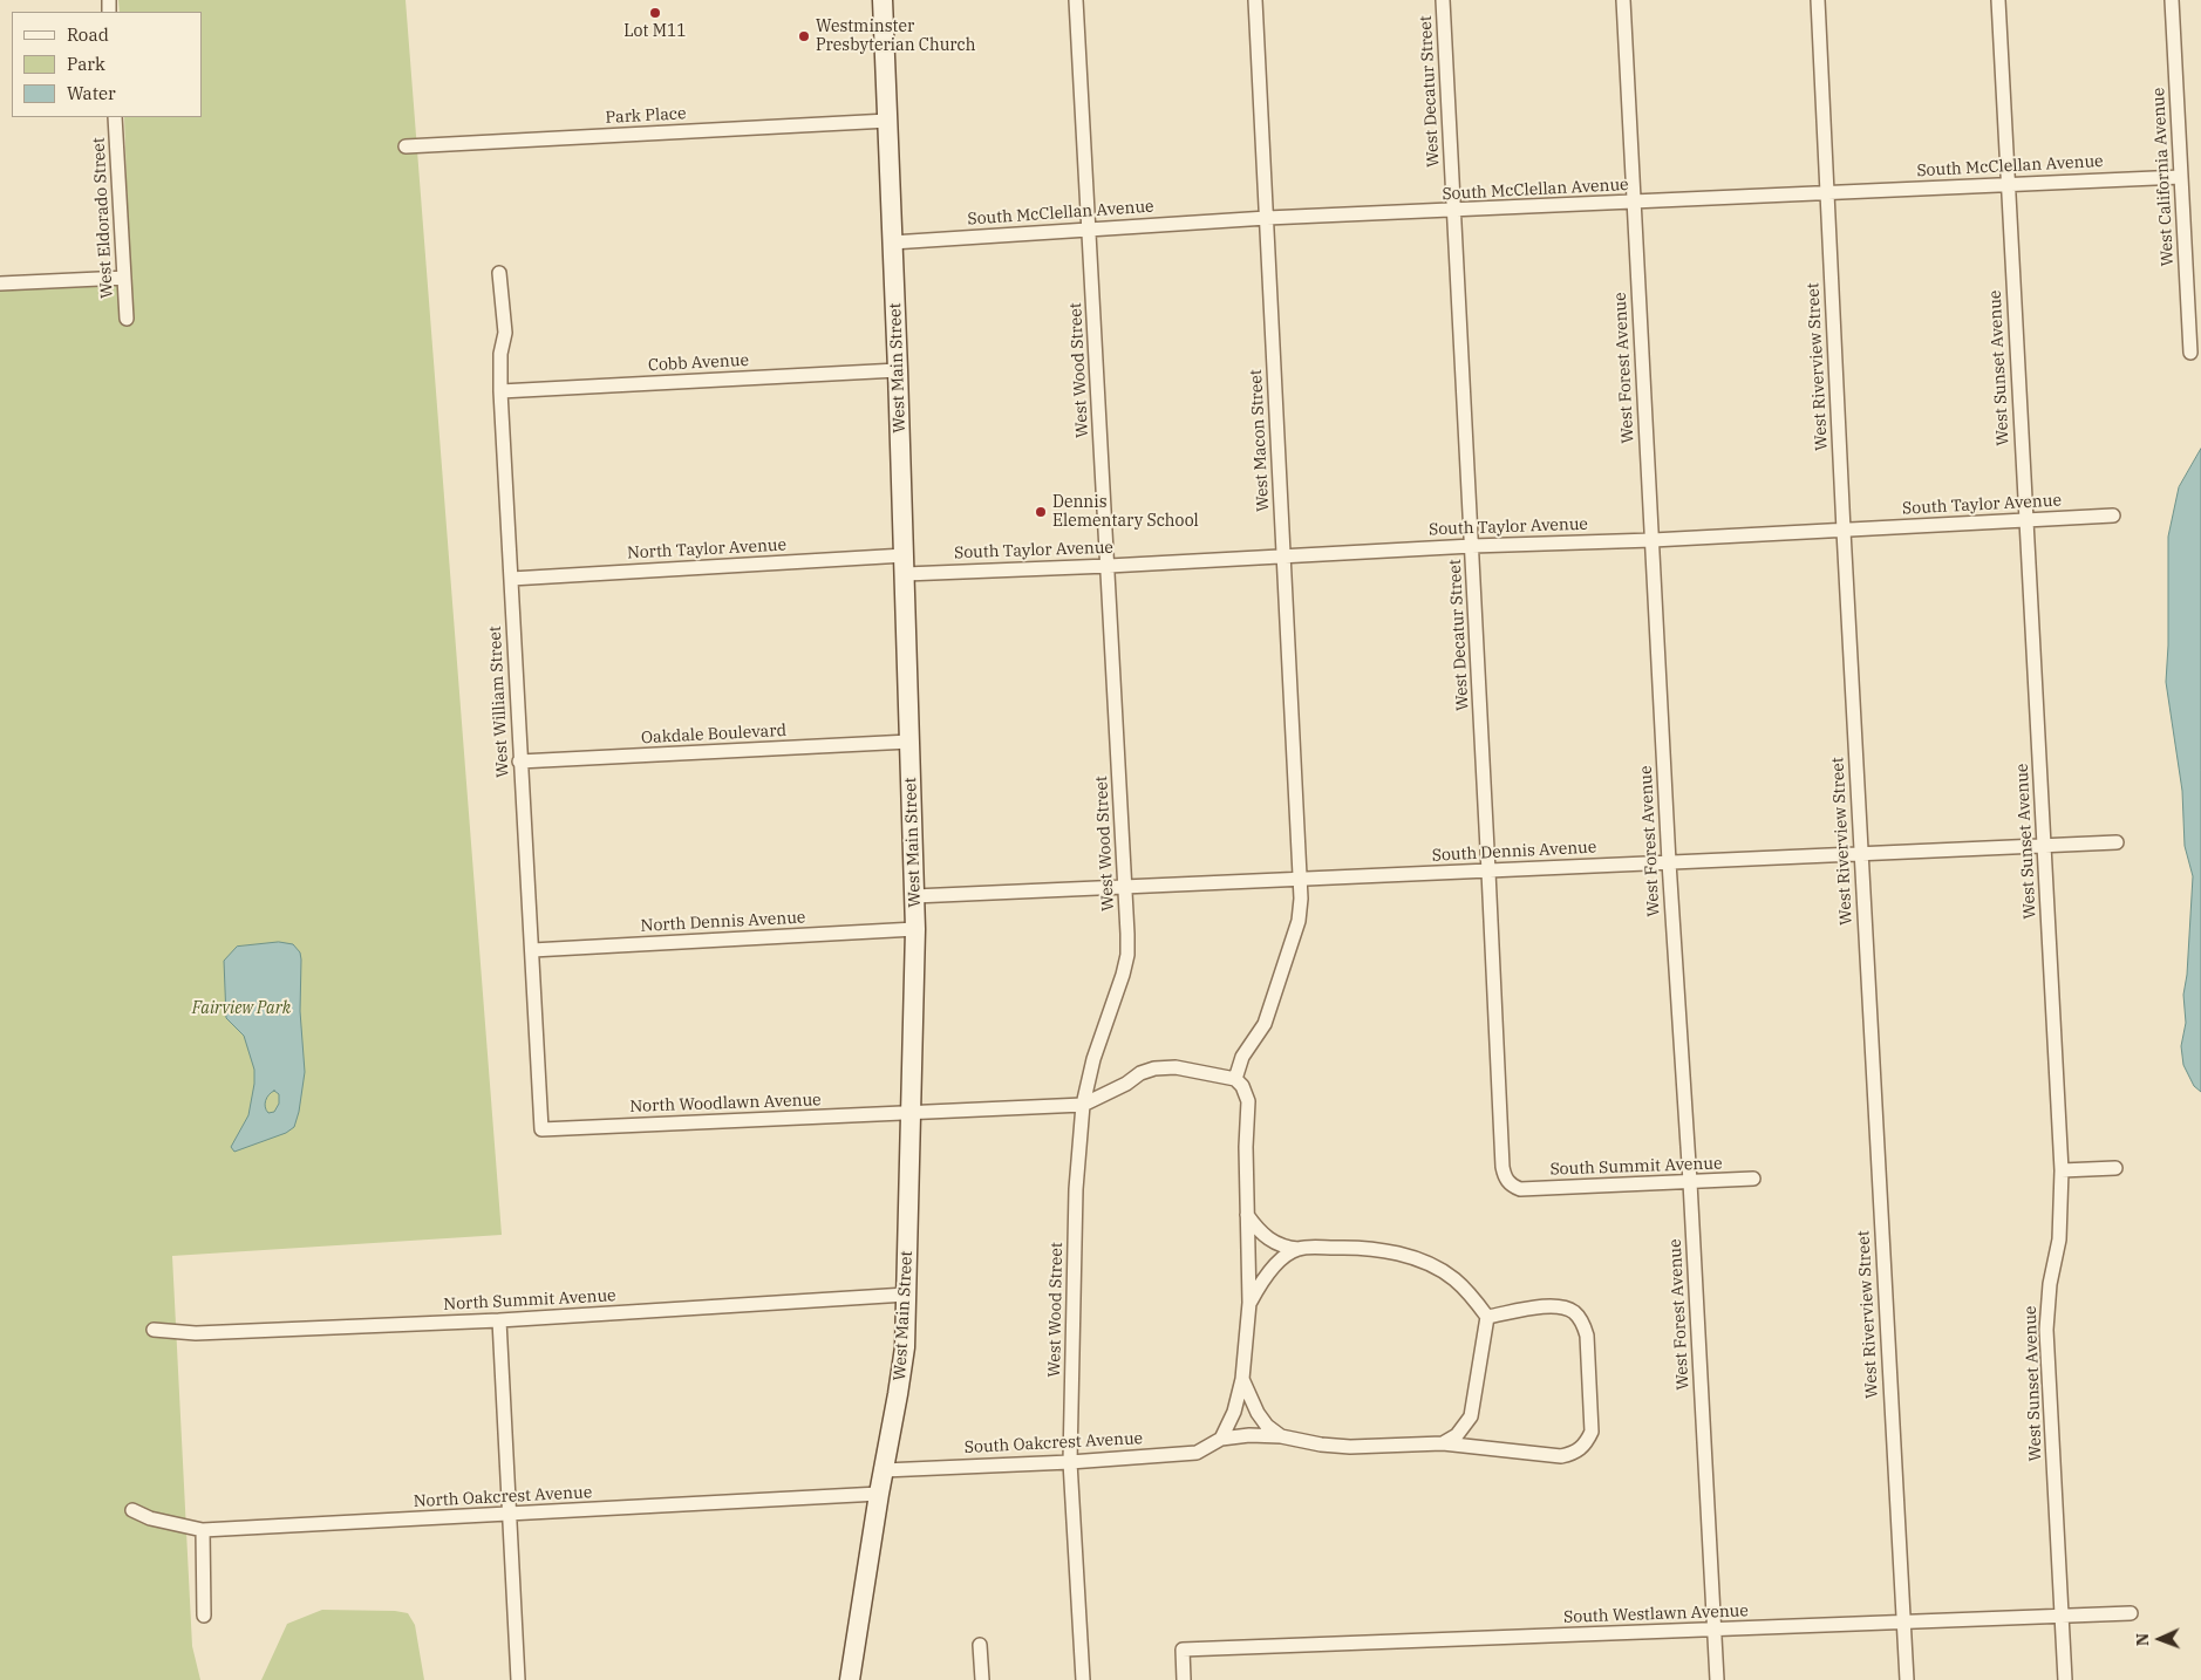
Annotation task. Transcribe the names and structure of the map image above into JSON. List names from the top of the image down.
{
  "streets": {
    "street": [
      "West Decatur Street",
      "Park Place",
      "South McClellan Avenue",
      "West California Avenue",
      "West Eldorado Street",
      "Cobb Avenue",
      "West Riverview Street",
      "West Main Street",
      "West Forest Avenue",
      "West Sunset Avenue",
      "West Wood Street",
      "West Macon Street",
      "South Taylor Avenue",
      "North Taylor Avenue",
      "West William Street",
      "Oakdale Boulevard",
      "South Dennis Avenue",
      "North Dennis Avenue",
      "North Woodlawn Avenue",
      "South Summit Avenue",
      "North Summit Avenue",
      "South Oakcrest Avenue",
      "North Oakcrest Avenue",
      "South Westlawn Avenue"
    ]
  },
  "crossings": [
    ["West Decatur Street", "South McClellan Avenue"],
    ["West Decatur Street", "South Taylor Avenue"],
    ["West Decatur Street", "South Dennis Avenue"],
    ["West Decatur Street", "South Summit Avenue"],
    ["Park Place", "West Main Street"],
    ["South McClellan Avenue", "West California Avenue"],
    ["South McClellan Avenue", "West Riverview Street"],
    ["South McClellan Avenue", "West Main Street"],
    ["South McClellan Avenue", "West Forest Avenue"],
    ["South McClellan Avenue", "West Sunset Avenue"],
    ["South McClellan Avenue", "West Wood Street"],
    ["South McClellan Avenue", "West Macon Street"],
    ["Cobb Avenue", "West Main Street"],
    ["Cobb Avenue", "West William Street"],
    ["West Riverview Street", "South Taylor Avenue"],
    ["West Riverview Street", "South Dennis Avenue"],
    ["West Riverview Street", "South Westlawn Avenue"],
    ["West Main Street", "South Taylor Avenue"],
    ["West Main Street", "North Taylor Avenue"],
    ["West Main Street", "Oakdale Boulevard"],
    ["West Main Street", "South Dennis Avenue"],
    ["West Main Street", "North Dennis Avenue"],
    ["West Main Street", "North Woodlawn Avenue"],
    ["West Main Street", "North Summit Avenue"],
    ["West Main Street", "South Oakcrest Avenue"],
    ["West Main Street", "North Oakcrest Avenue"],
    ["West Forest Avenue", "South Taylor Avenue"],
    ["West Forest Avenue", "South Dennis Avenue"],
    ["West Forest Avenue", "South Summit Avenue"],
    ["West Forest Avenue", "South Westlawn Avenue"],
    ["West Sunset Avenue", "South Taylor Avenue"],
    ["West Sunset Avenue", "South Dennis Avenue"],
    ["West Sunset Avenue", "South Westlawn Avenue"],
    ["West Wood Street", "South Taylor Avenue"],
    ["West Wood Street", "South Dennis Avenue"],
    ["West Wood Street", "North Woodlawn Avenue"],
    ["West Wood Street", "South Oakcrest Avenue"],
    ["West Macon Street", "South Taylor Avenue"],
    ["West Macon Street", "South Dennis Avenue"],
    ["South Taylor Avenue", "North Taylor Avenue"],
    ["North Taylor Avenue", "West William Street"],
    ["West William Street", "Oakdale Boulevard"],
    ["West William Street", "North Dennis Avenue"],
    ["West William Street", "North Woodlawn Avenue"]
  ],
  "parks": ["Fairview Park"],
  "places": ["Lot M11", "Westminster Presbyterian Church", "Dennis Elementary School"],
  "legend": ["Road", "Park", "Water"],
  "north": "left"
}
